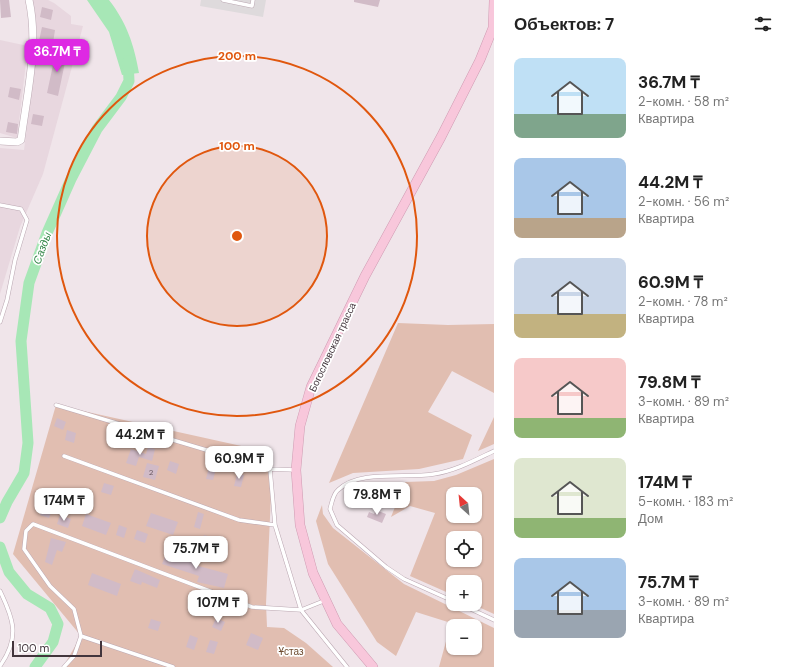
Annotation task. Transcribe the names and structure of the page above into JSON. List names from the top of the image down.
{
  "streets": {
    "main road": ["Богословская трасса"]
  },
  "water": ["Сазды"],
  "parks": ["Ұстаз"],
  "house_numbers": ["2"],
  "scale_bar": "100 m",
  "north": "top left",
  "page": {
    "heading": "Объектов: 7",
    "price": [
      "36.7M ₸",
      "44.2M ₸",
      "60.9M ₸",
      "79.8M ₸",
      "174M ₸",
      "75.7M ₸",
      "107M ₸"
    ],
    "list": [
      {
        "name": "36.7M ₸",
        "note": "2-комн. · 58 m² · Квартира"
      },
      {
        "name": "44.2M ₸",
        "note": "2-комн. · 56 m² · Квартира"
      },
      {
        "name": "60.9M ₸",
        "note": "2-комн. · 78 m² · Квартира"
      },
      {
        "name": "79.8M ₸",
        "note": "3-комн. · 89 m² · Квартира"
      },
      {
        "name": "174M ₸",
        "note": "5-комн. · 183 m² · Дом"
      },
      {
        "name": "75.7M ₸",
        "note": "3-комн. · 89 m² · Квартира"
      }
    ],
    "map_buttons": ["+", "−"],
    "scale": "100 m"
  },
  "rings": ["200 m", "100 m"]
}
